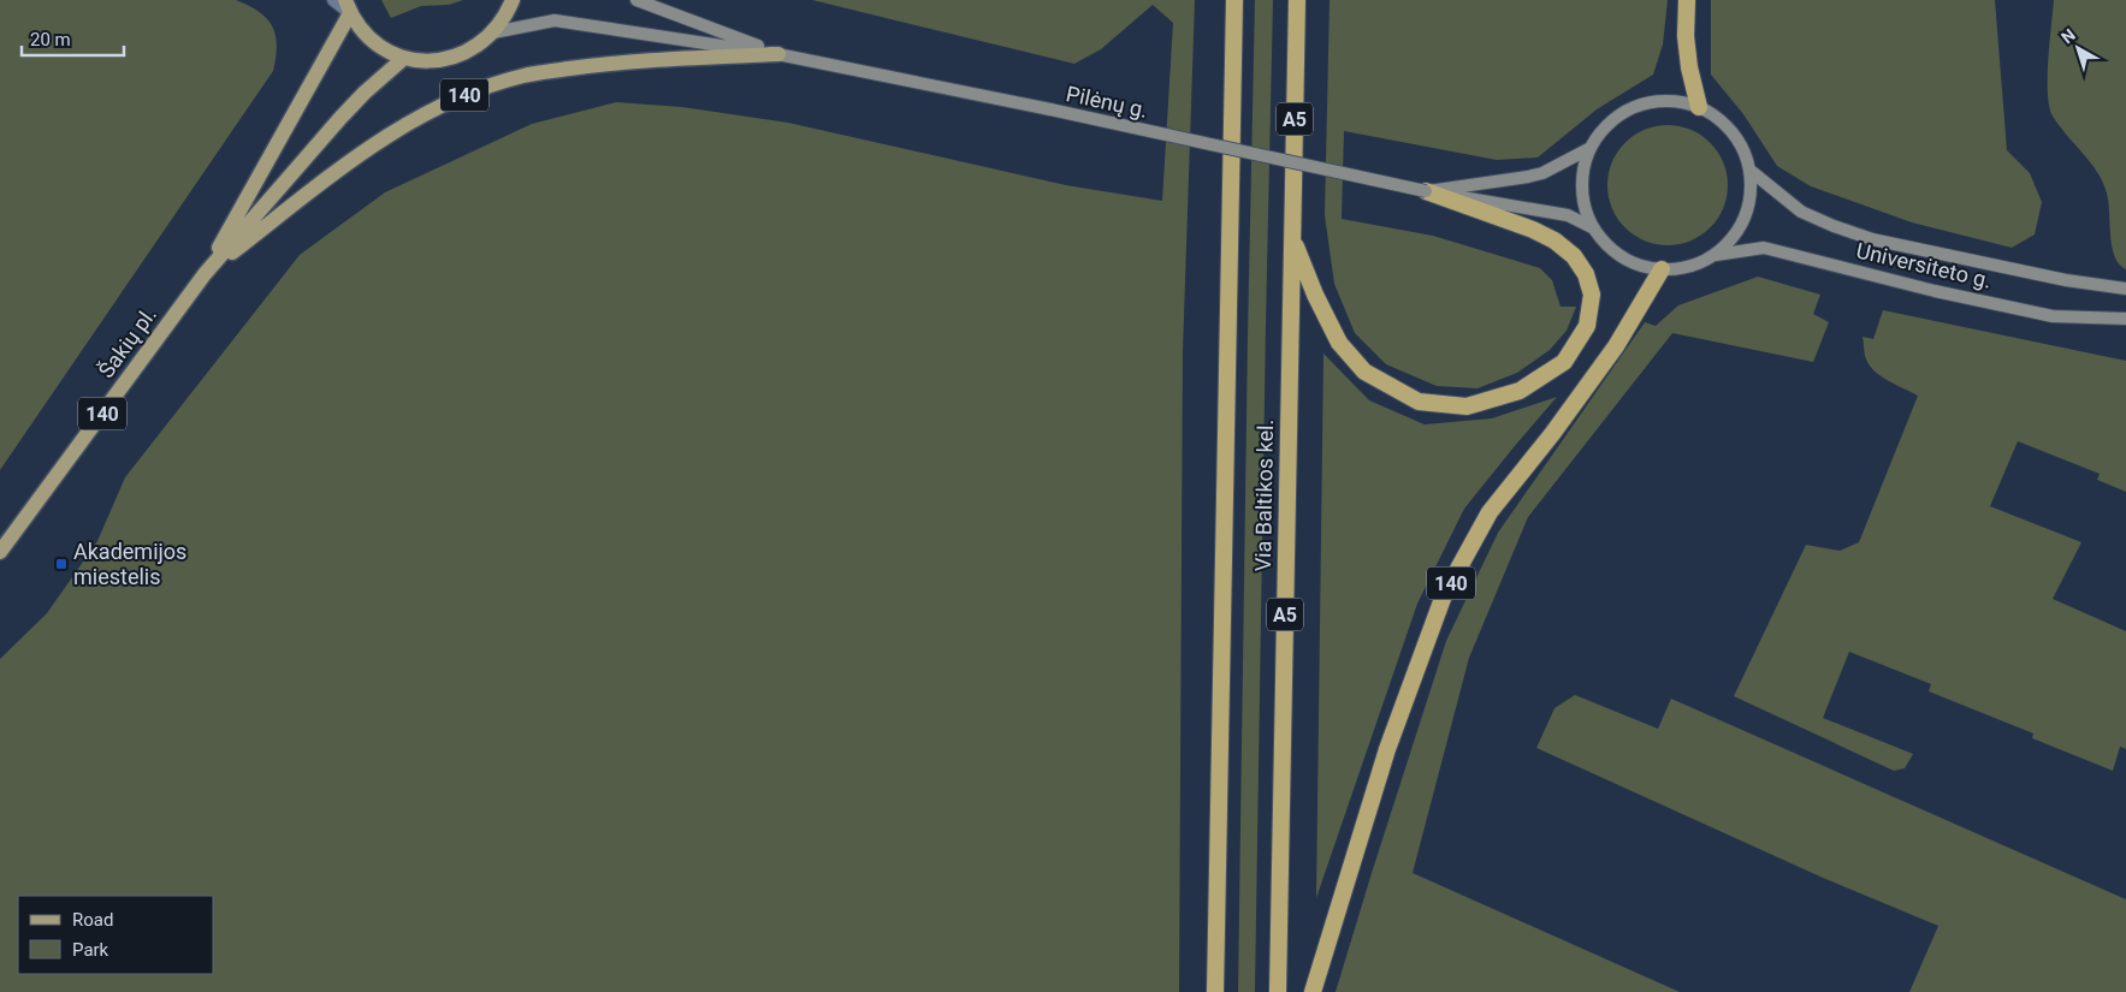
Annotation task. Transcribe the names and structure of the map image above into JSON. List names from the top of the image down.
{
  "streets": {
    "highway": ["140", "A5", "Via Baltikos kel."],
    "main road": ["Pilėnų g.", "Universiteto g.", "Šakių pl."]
  },
  "crossings": [
    ["140", "Pilėnų g."],
    ["140", "Universiteto g."],
    ["140", "Šakių pl."],
    ["140", "Via Baltikos kel."],
    ["Pilėnų g.", "Universiteto g."]
  ],
  "places": {
    "transit": ["Akademijos miestelis"]
  },
  "legend": ["Road", "Park"],
  "scale_bar": "20 m",
  "north": "top left"
}
